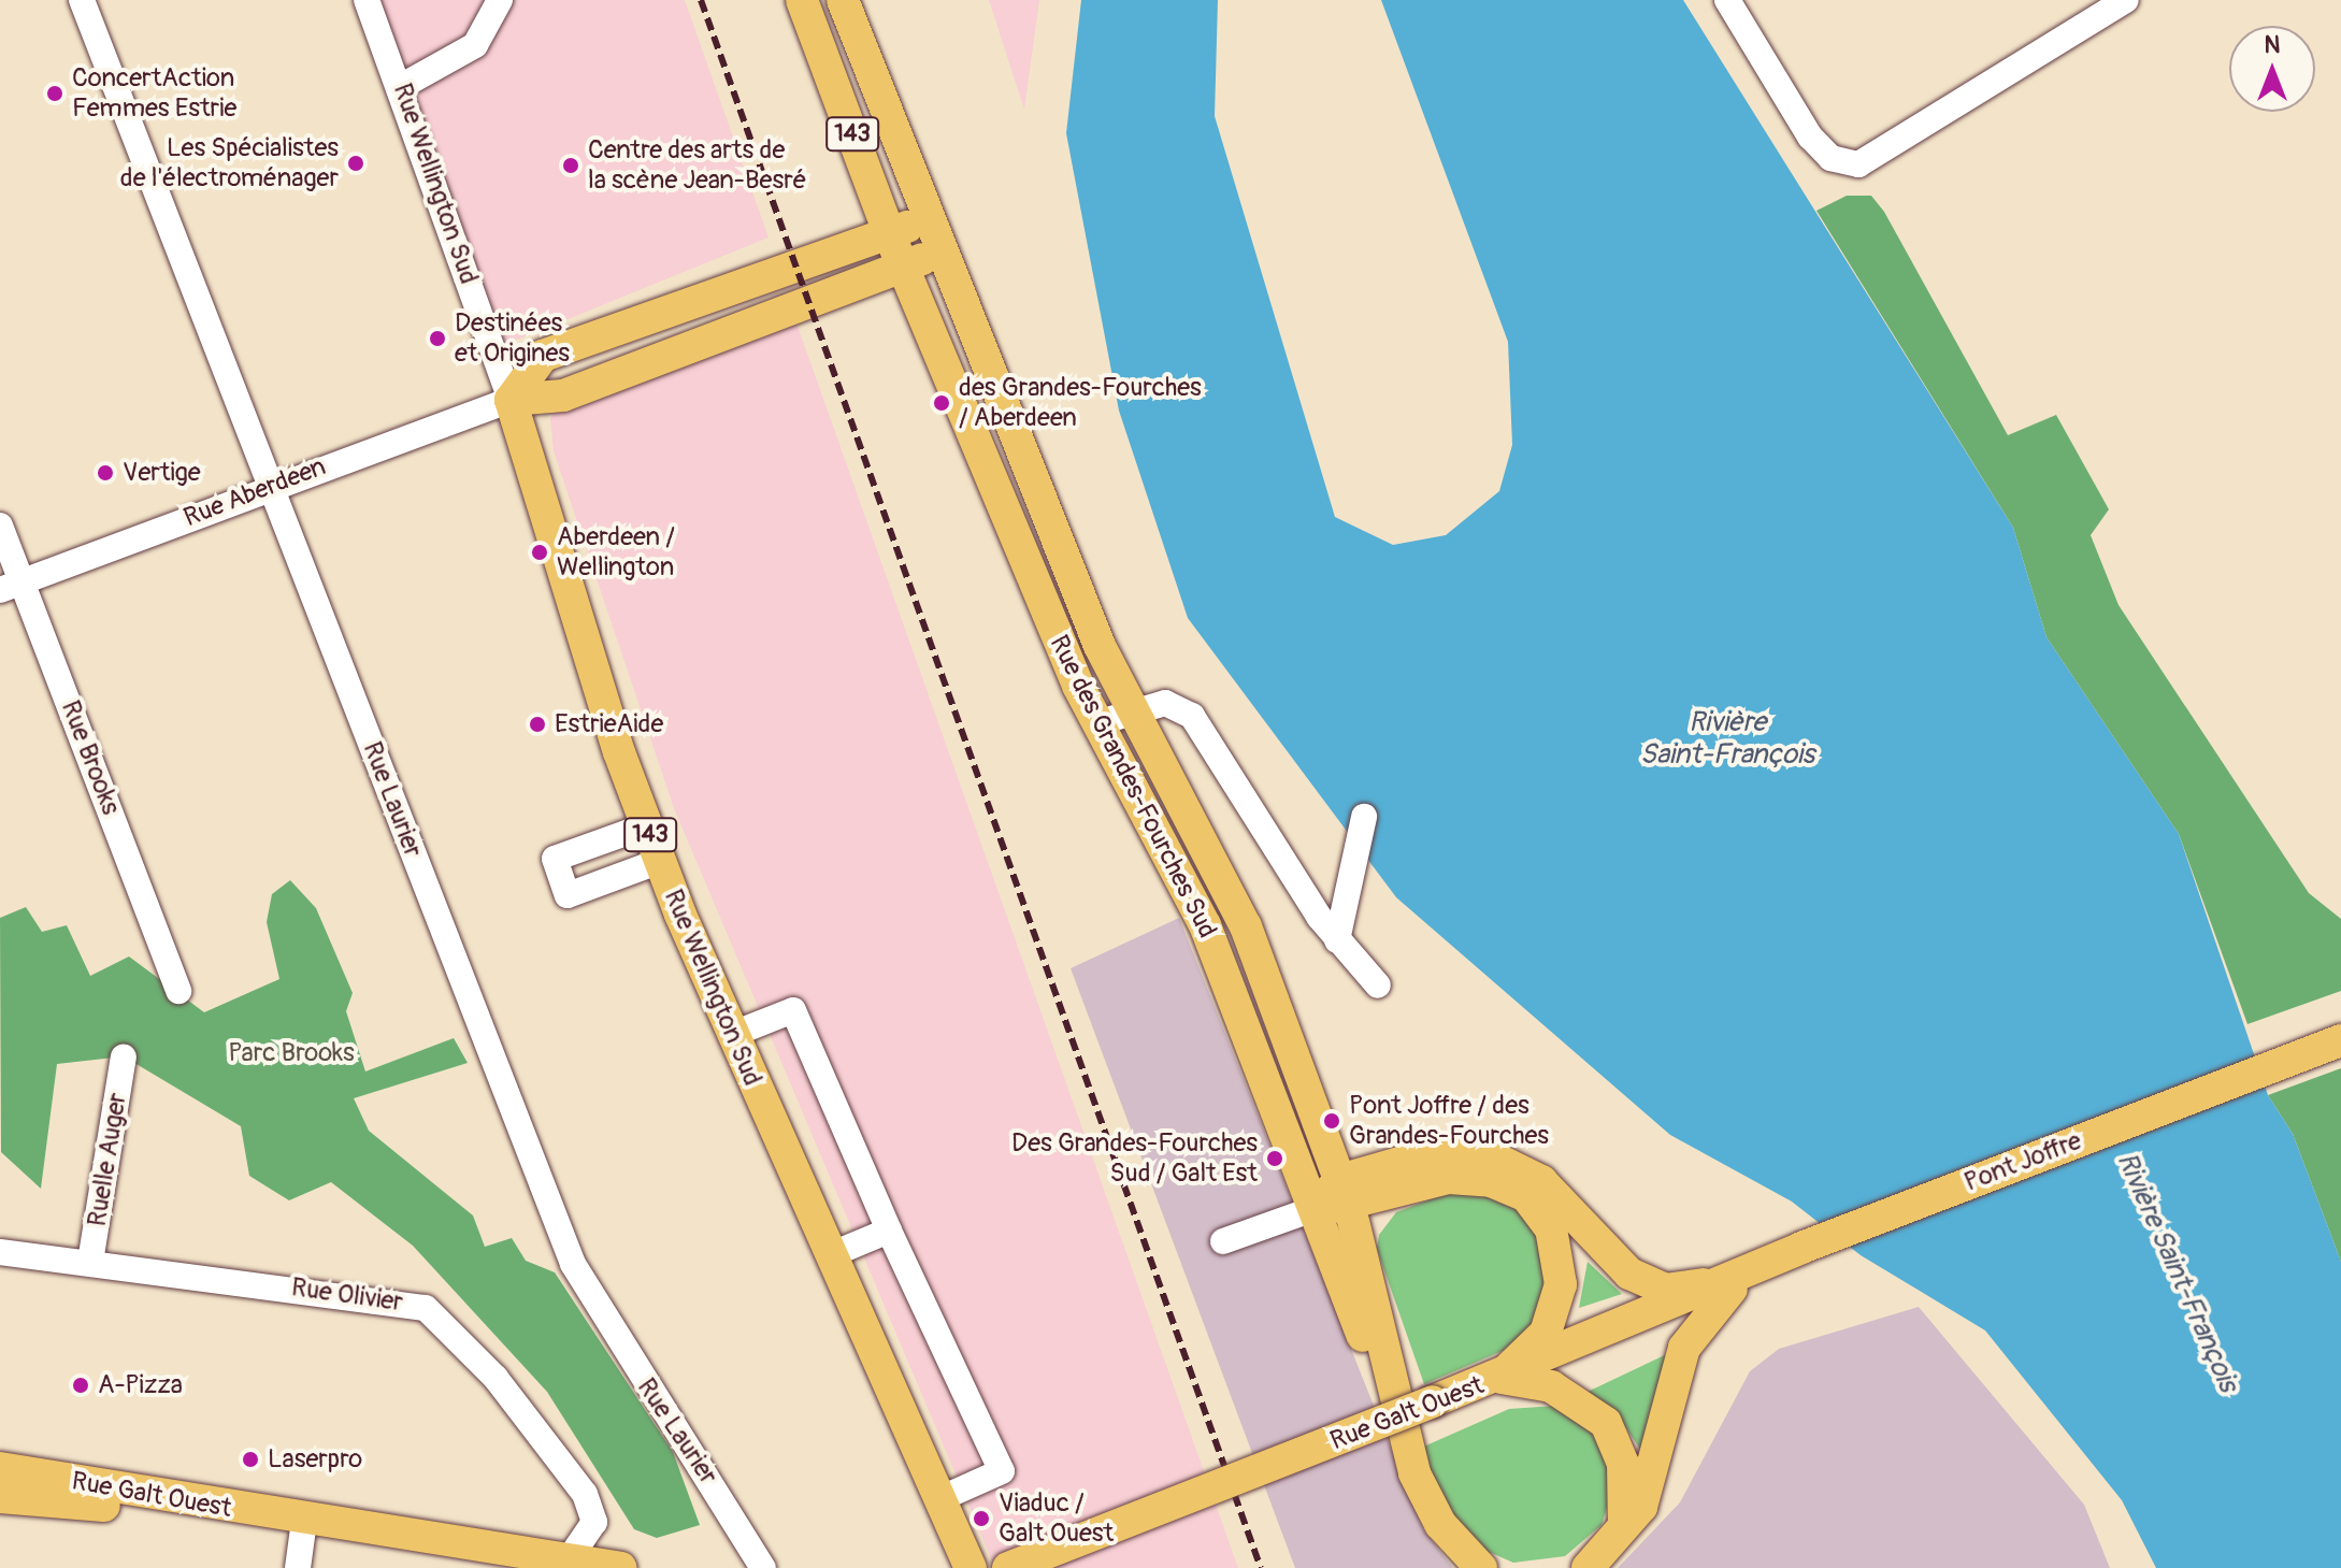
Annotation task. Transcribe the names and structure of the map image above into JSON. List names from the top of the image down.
{
  "streets": {
    "main road": [
      "143",
      "Rue Wellington Sud",
      "Rue Aberdeen",
      "Rue des Grandes-Fourches Sud",
      "Pont Joffre",
      "Rue Galt Ouest"
    ],
    "street": [
      "Rue Brooks",
      "Rue Laurier",
      "Ruelle Auger",
      "Rue Olivier"
    ]
  },
  "crossings": [
    ["Rue Wellington Sud", "Rue Aberdeen"],
    ["Rue Aberdeen", "Rue Brooks"],
    ["Rue Aberdeen", "Rue des Grandes-Fourches Sud"],
    ["Rue Aberdeen", "Rue Laurier"],
    ["Ruelle Auger", "Rue Olivier"],
    ["Pont Joffre", "Rue Galt Ouest"],
    ["Rue Olivier", "Rue Galt Ouest"]
  ],
  "water": ["Rivière Saint-François"],
  "parks": ["Parc Brooks"],
  "places": [
    "ConcertAction Femmes Estrie",
    "Les Spécialistes de l'électroménager",
    "Centre des arts de la scène Jean-Besré",
    "Destinées et Origines",
    "des Grandes-Fourches / Aberdeen",
    "Vertige",
    "Aberdeen / Wellington",
    "EstrieAide",
    "Pont Joffre / des Grandes-Fourches",
    "Des Grandes-Fourches Sud / Galt Est",
    "A-Pizza",
    "Laserpro",
    "Viaduc / Galt Ouest"
  ],
  "north": "top"
}
